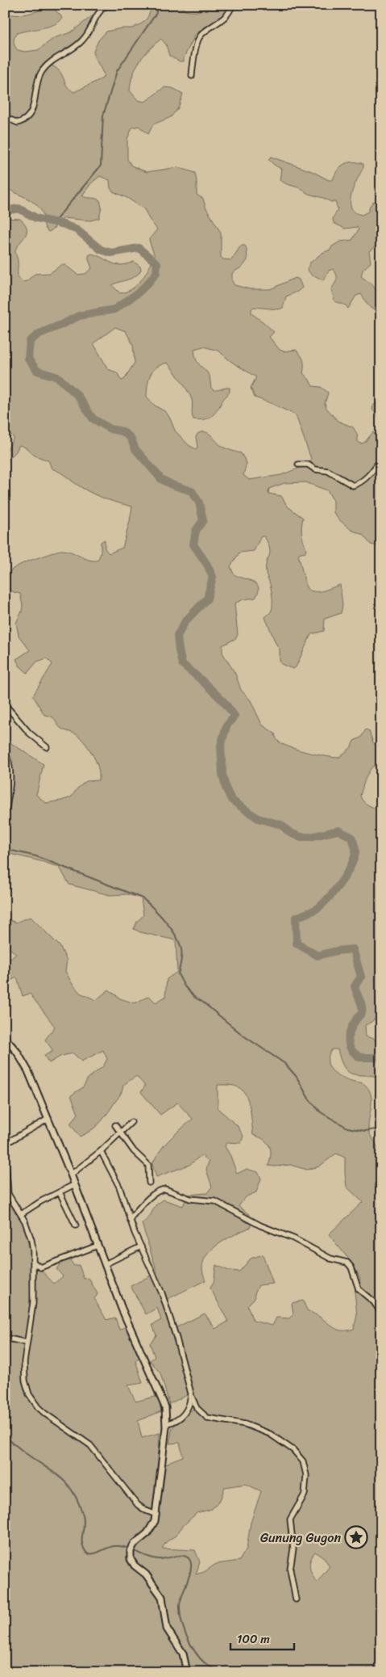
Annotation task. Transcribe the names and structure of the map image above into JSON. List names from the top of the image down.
{
  "places": {
    "place": ["Gunung Gugon"]
  },
  "scale_bar": "100 m"
}
